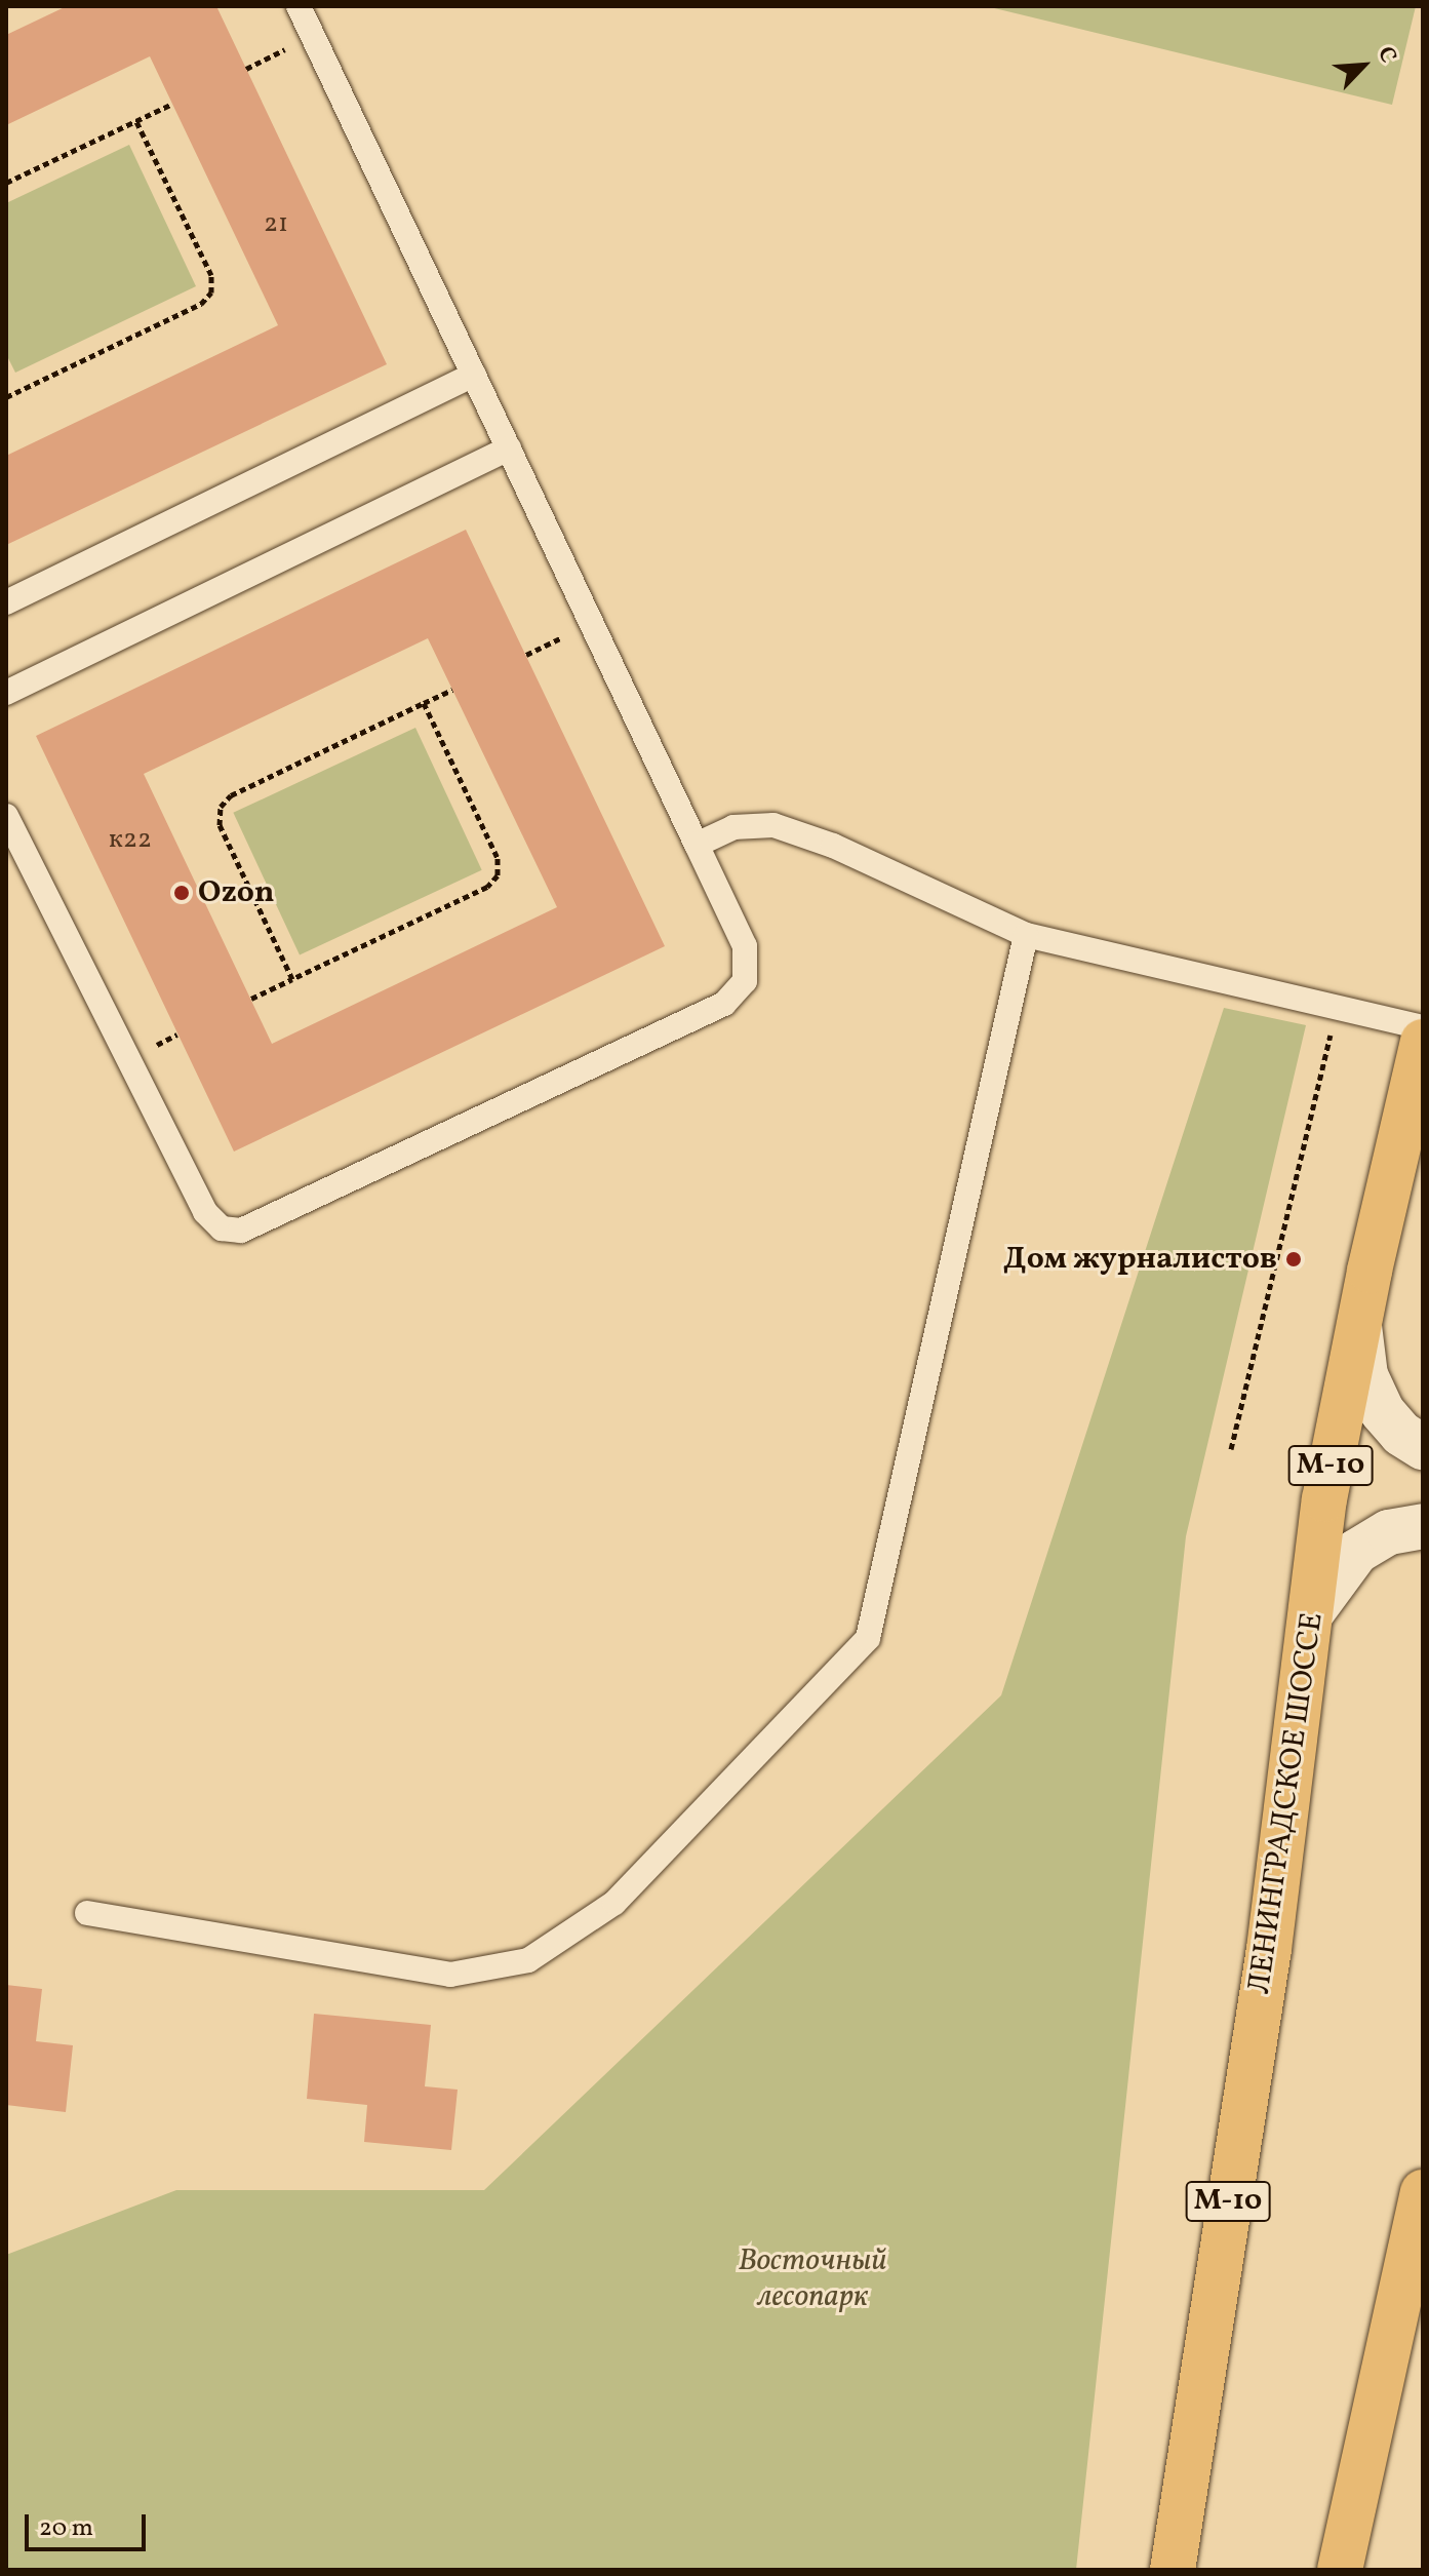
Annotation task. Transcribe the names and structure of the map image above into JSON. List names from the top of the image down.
{
  "streets": {
    "highway": ["М-10", "ЛЕНИНГРАДСКОЕ ШОССЕ"]
  },
  "crossings": [
    ["М-10", "ЛЕНИНГРАДСКОЕ ШОССЕ"]
  ],
  "parks": ["Восточный лесопарк"],
  "places": ["Ozon", "Дом журналистов"],
  "house_numbers": ["21", "к22"],
  "scale_bar": "20 m",
  "north": "top right"
}
